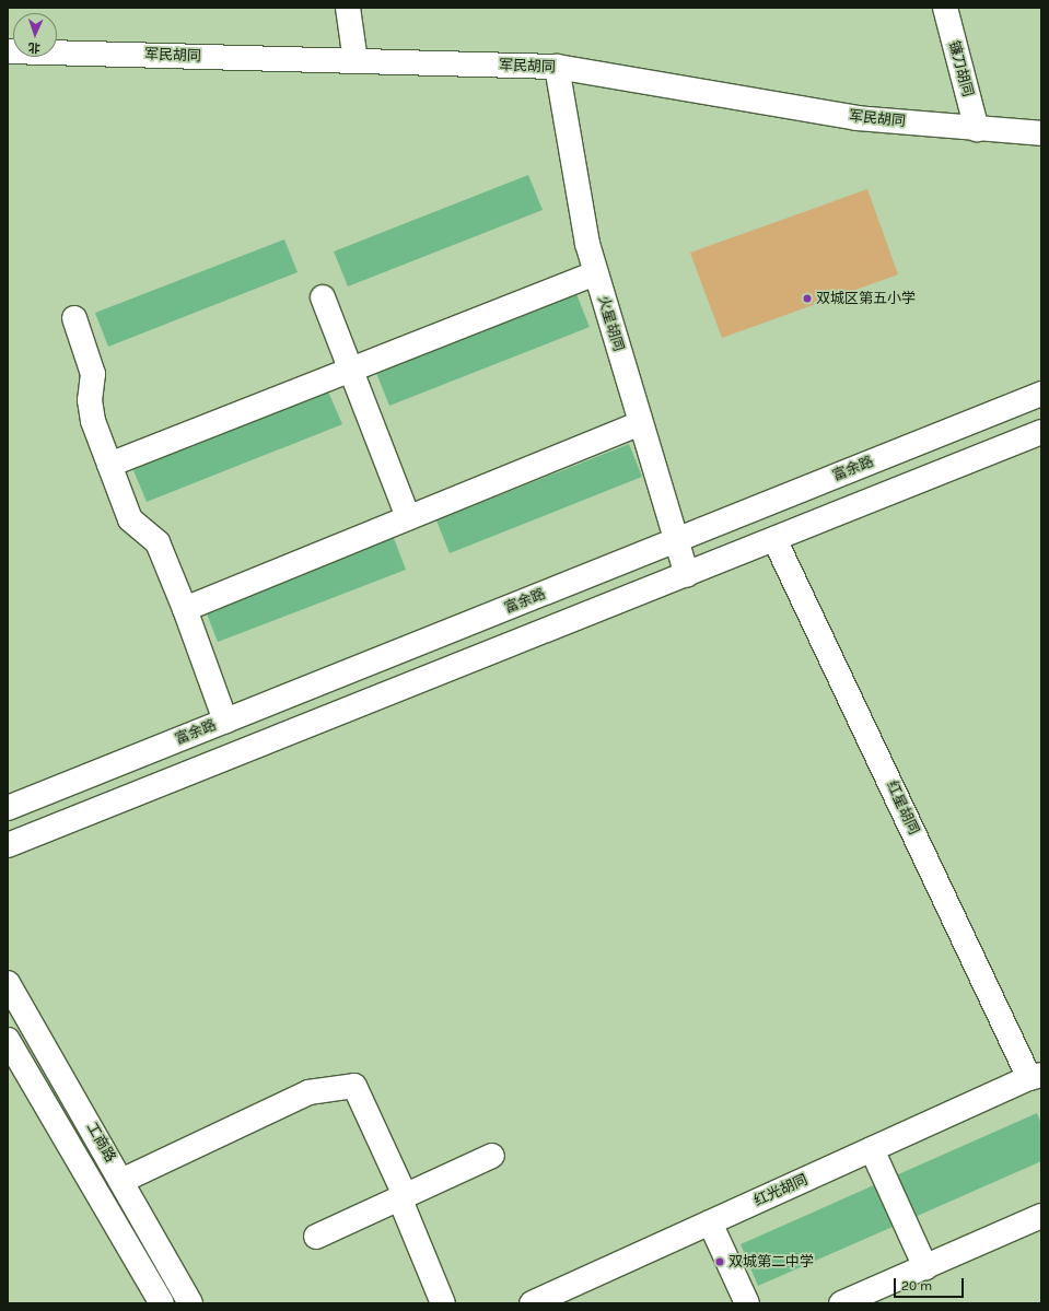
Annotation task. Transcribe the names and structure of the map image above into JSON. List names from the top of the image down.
{
  "streets": {
    "street": [
      "军民胡同",
      "镰刀胡同",
      "火星胡同",
      "富余路",
      "红星胡同",
      "工商路",
      "红光胡同"
    ]
  },
  "crossings": [
    ["军民胡同", "镰刀胡同"],
    ["军民胡同", "火星胡同"],
    ["火星胡同", "富余路"],
    ["红星胡同", "红光胡同"]
  ],
  "places": ["双城区第五小学", "双城第二中学"],
  "scale_bar": "20 m",
  "north": "bottom"
}
